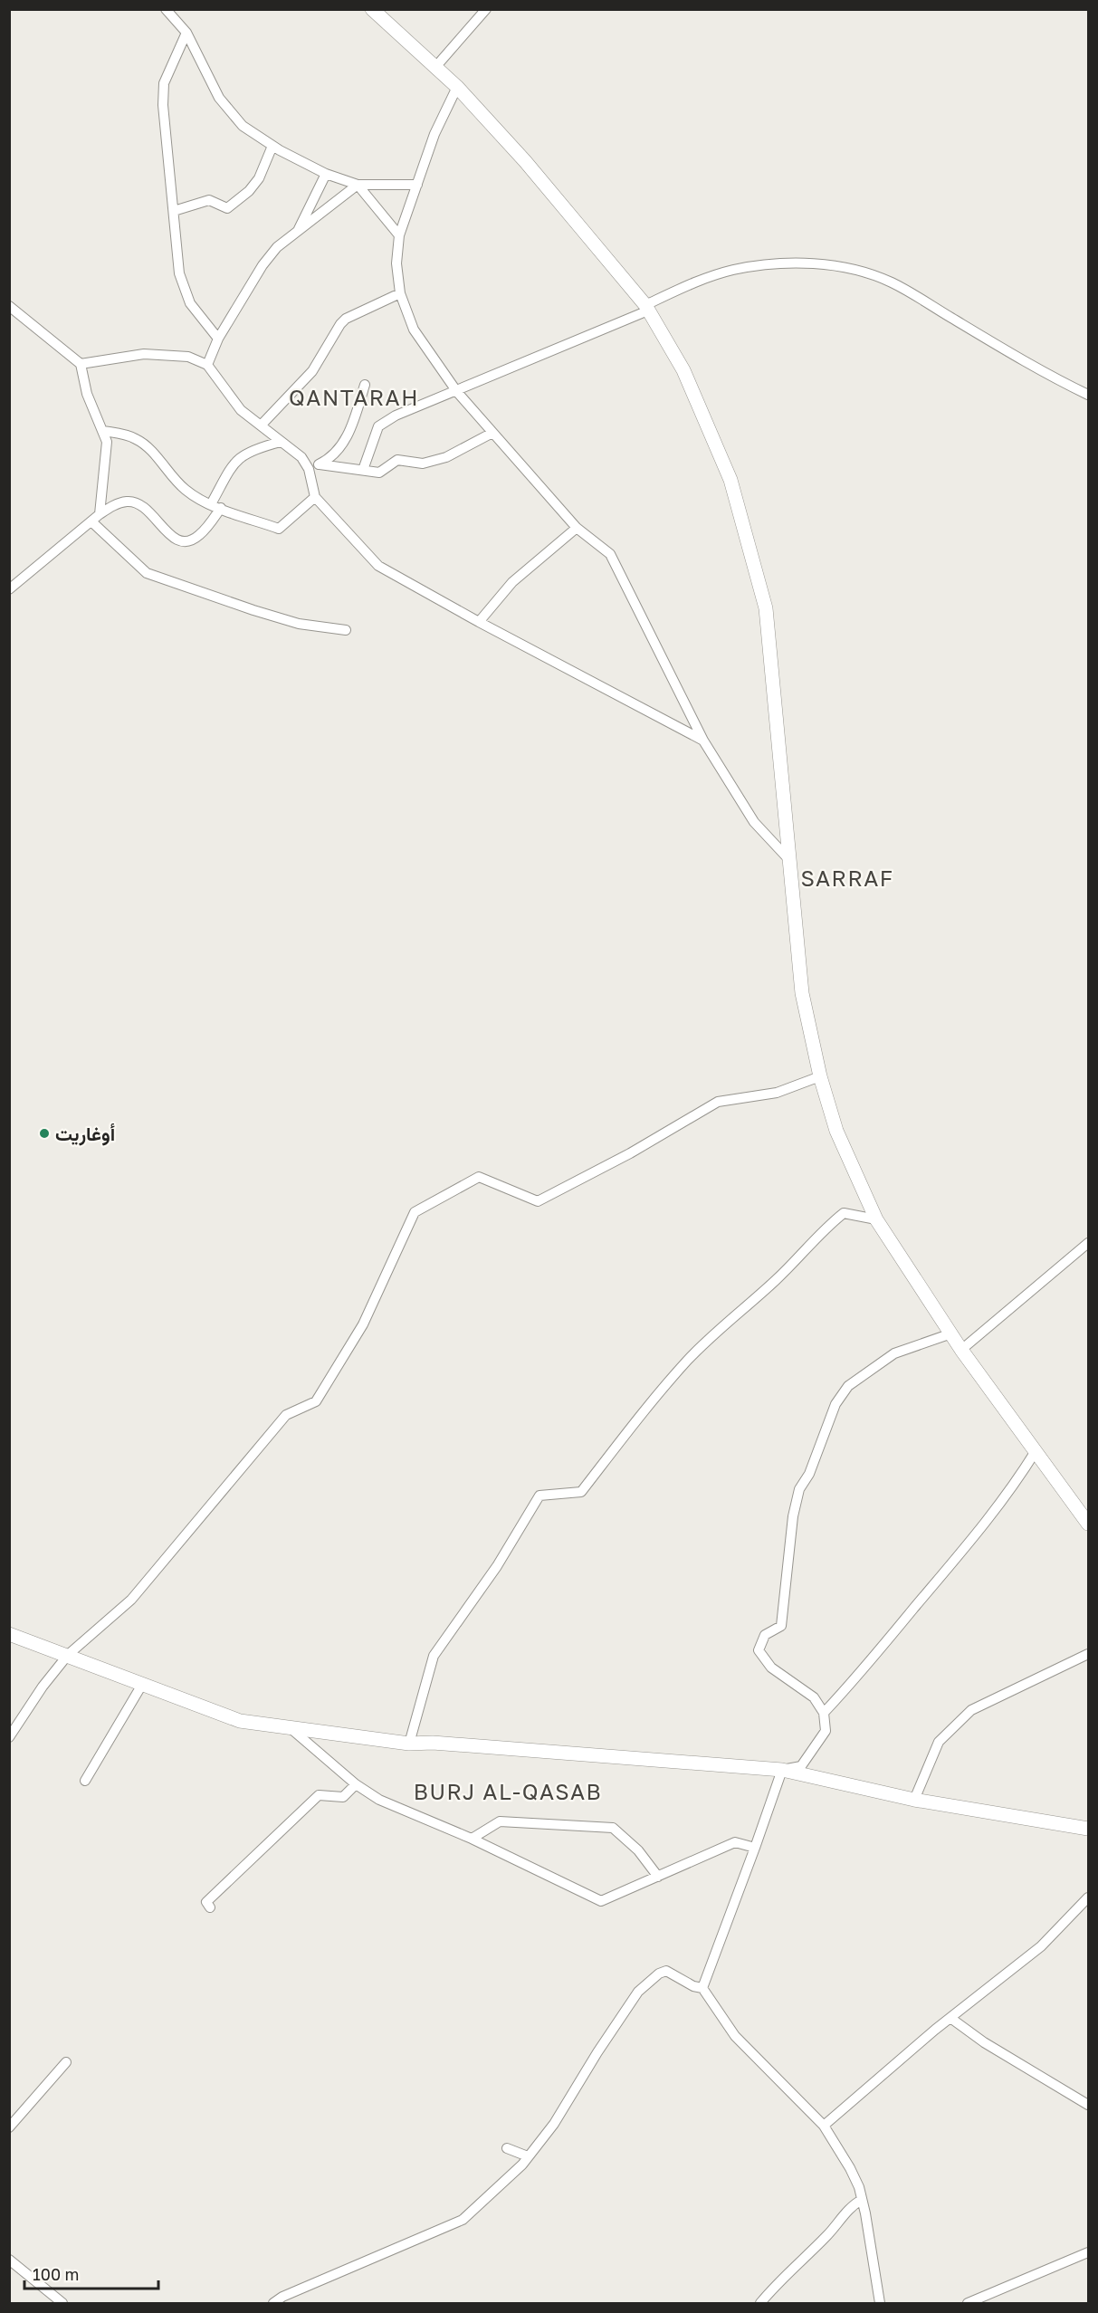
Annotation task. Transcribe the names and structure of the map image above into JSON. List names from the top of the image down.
{
  "districts": ["QANTARAH", "SARRAF", "BURJ AL-QASAB"],
  "places": ["أوغاريت"],
  "scale_bar": "100 m"
}
